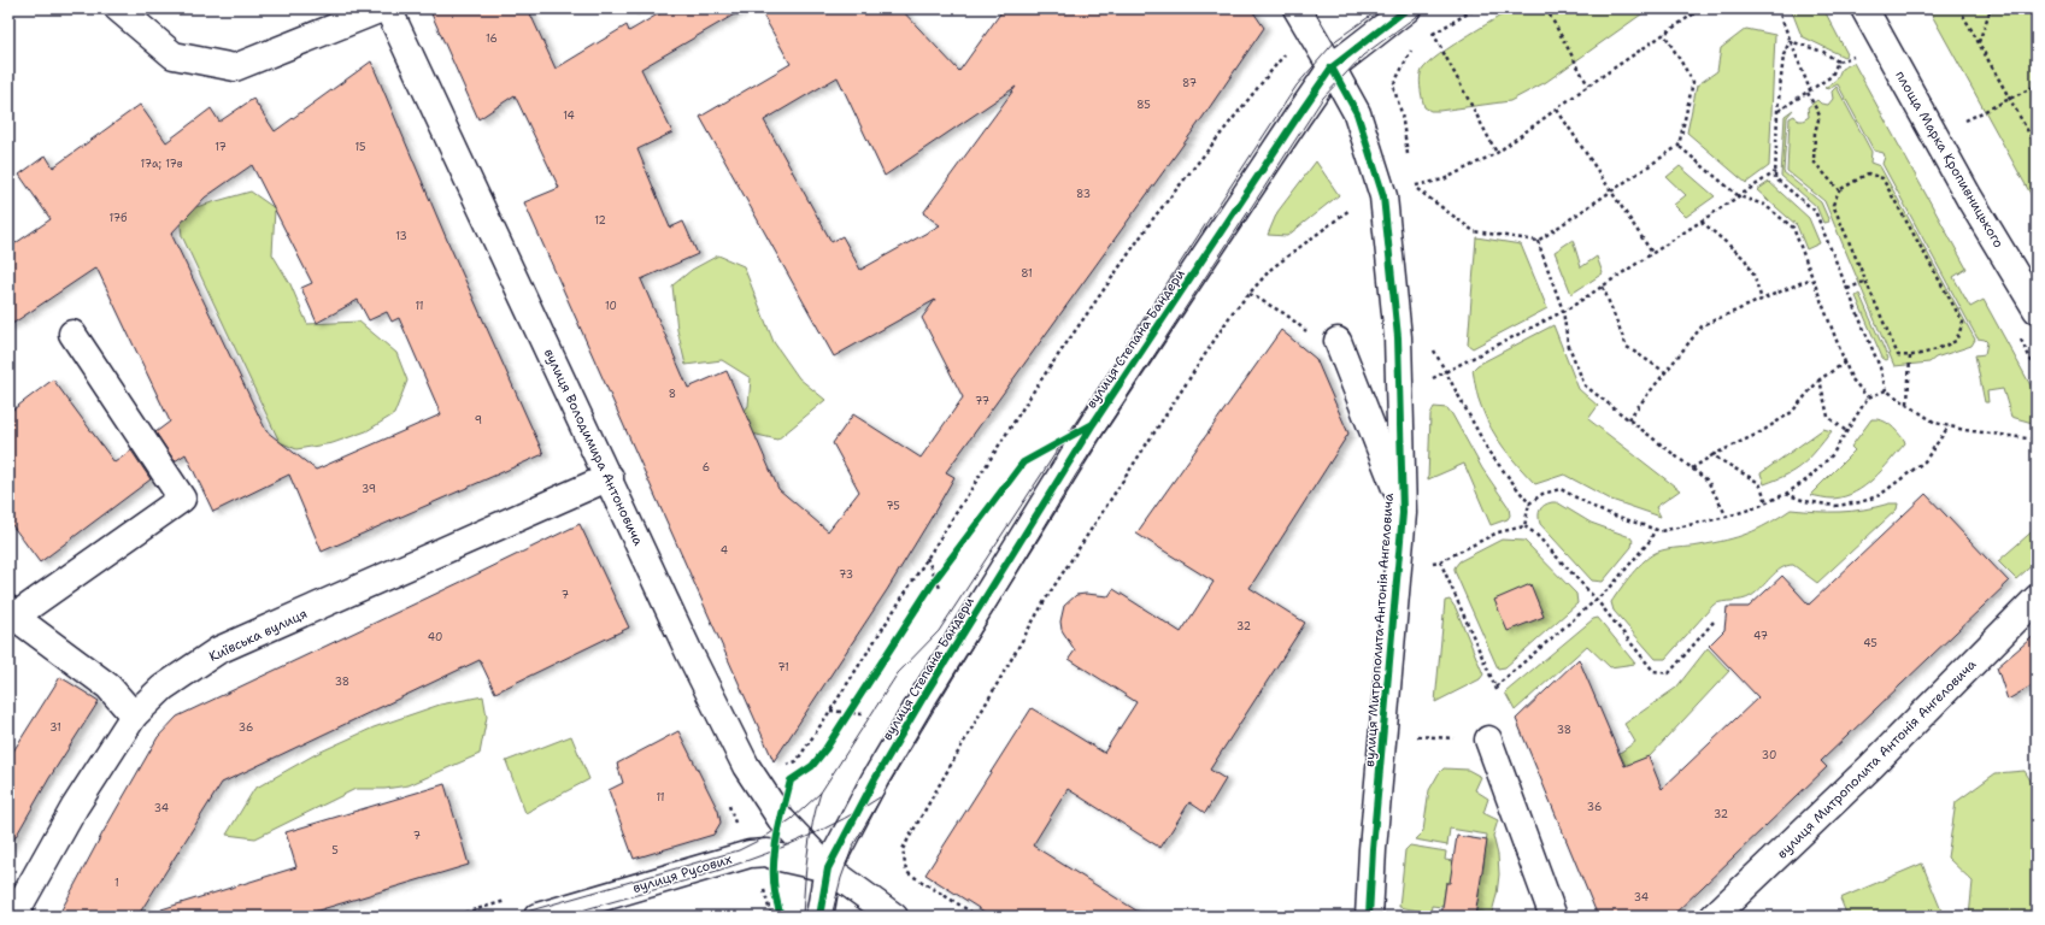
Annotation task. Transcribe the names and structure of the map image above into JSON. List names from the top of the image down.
{
  "streets": {
    "main road": [
      "площа Марка Кропивницького",
      "вулиця Степана Бандери",
      "вулиця Володимира Антоновича",
      "вулиця Митрополита Антонія Ангеловича",
      "Київська вулиця",
      "вулиця Русових"
    ]
  },
  "crossings": [
    ["вулиця Степана Бандери", "вулиця Володимира Антоновича"],
    ["вулиця Степана Бандери", "вулиця Митрополита Антонія Ангеловича"],
    ["вулиця Степана Бандери", "вулиця Русових"],
    ["вулиця Володимира Антоновича", "Київська вулиця"],
    ["вулиця Володимира Антоновича", "вулиця Русових"]
  ],
  "house_numbers": [
    "16",
    "87",
    "85",
    "14",
    "17",
    "15",
    "17а; 17в",
    "83",
    "17б",
    "12",
    "13",
    "81",
    "11",
    "10",
    "8",
    "77",
    "9",
    "6",
    "39",
    "75",
    "4",
    "73",
    "7",
    "32",
    "47",
    "40",
    "45",
    "71",
    "38",
    "31",
    "36",
    "38",
    "30",
    "11",
    "36",
    "34",
    "32",
    "7",
    "5",
    "1",
    "34"
  ]
}
